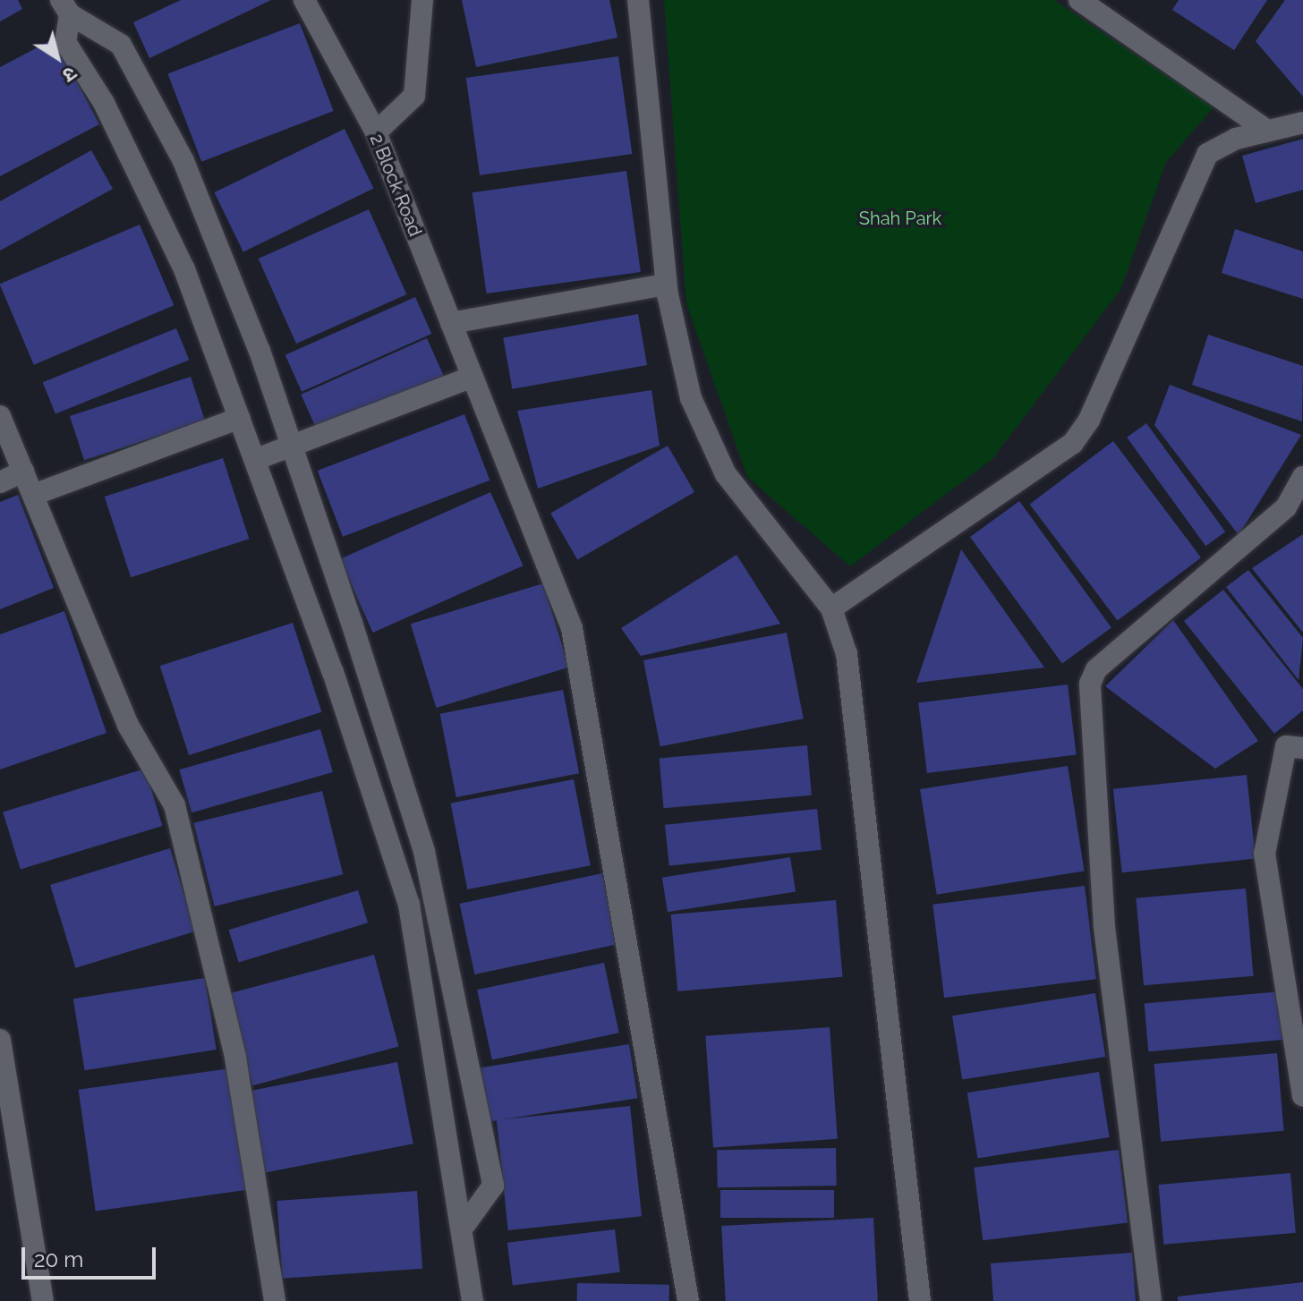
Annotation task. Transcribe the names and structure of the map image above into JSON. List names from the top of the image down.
{
  "streets": {
    "street": ["2 Block Road"]
  },
  "parks": ["Shah Park"],
  "scale_bar": "20 m",
  "north": "bottom right"
}
